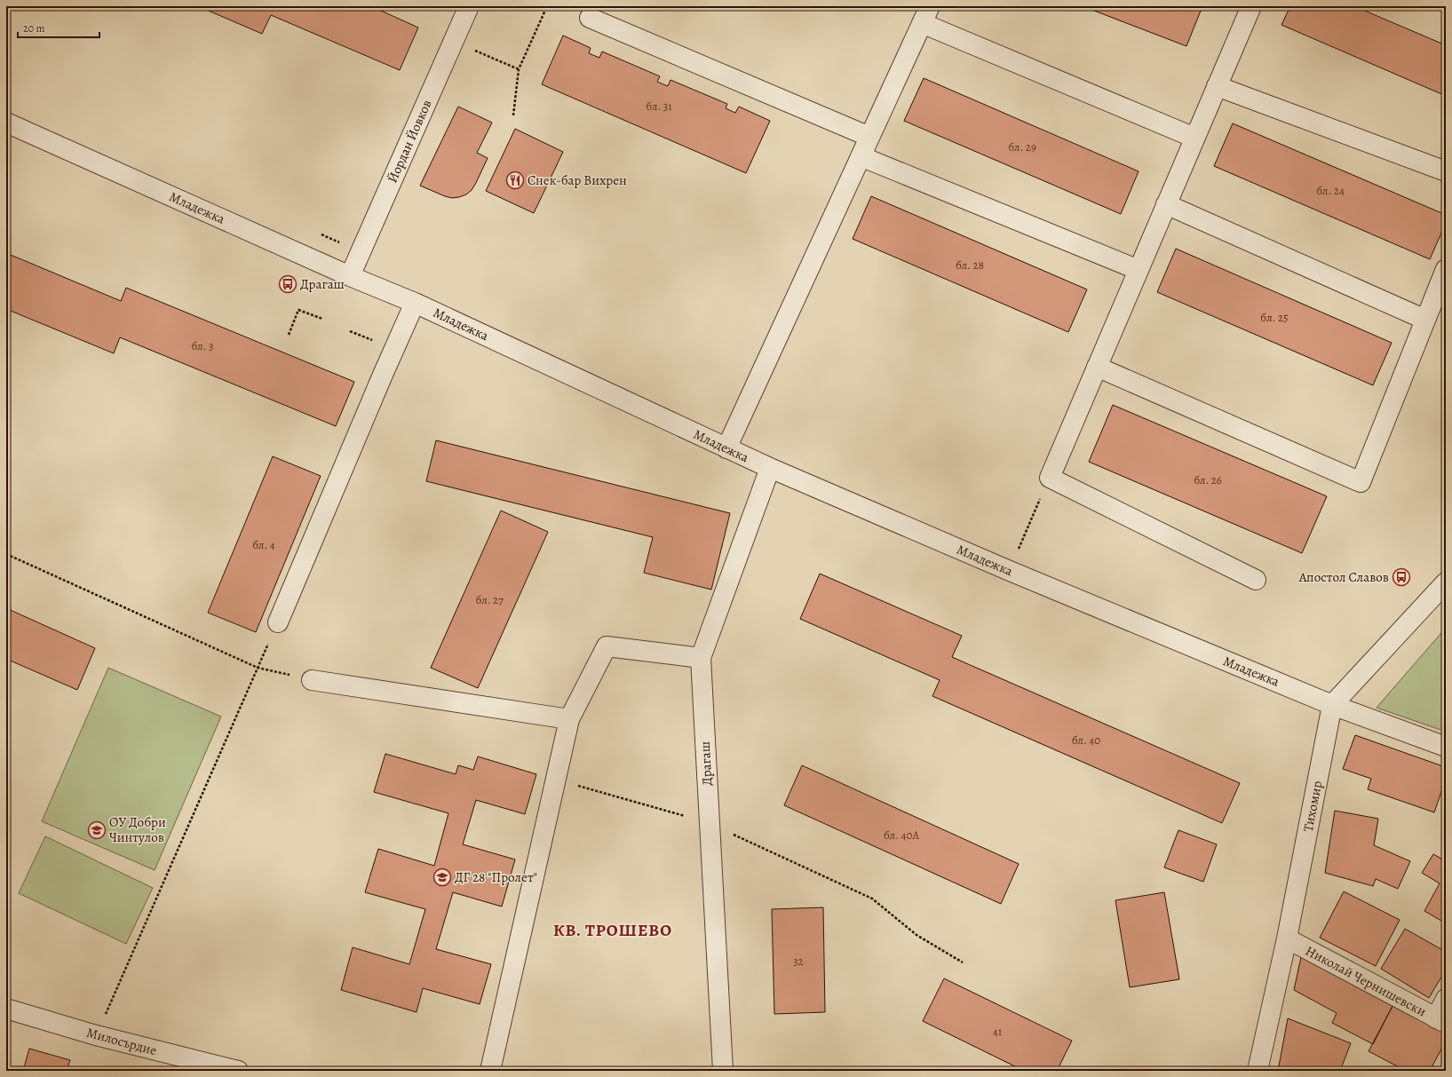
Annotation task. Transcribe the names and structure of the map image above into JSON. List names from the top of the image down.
{
  "streets": {
    "street": [
      "Йордан Йовков",
      "Младежка",
      "Драгаш",
      "Тихомир",
      "Николай Чернишевски",
      "Милосърдие"
    ]
  },
  "crossings": [
    ["Йордан Йовков", "Младежка"],
    ["Младежка", "Драгаш"],
    ["Младежка", "Тихомир"],
    ["Тихомир", "Николай Чернишевски"]
  ],
  "districts": ["КВ. ТРОШЕВО"],
  "places": {
    "restaurant": ["Снек-бар Вихрен"],
    "bus stop": ["Драгаш", "Апостол Славов"],
    "school or university": ["ОУ Добри Чинтулов", "ДГ 28 \"Пролет\""]
  },
  "house_numbers": [
    "бл. 31",
    "бл. 29",
    "бл. 24",
    "бл. 28",
    "бл. 25",
    "бл. 3",
    "бл. 26",
    "бл. 4",
    "бл. 27",
    "бл. 40",
    "бл. 40А",
    "32",
    "41"
  ],
  "scale_bar": "20 m"
}
